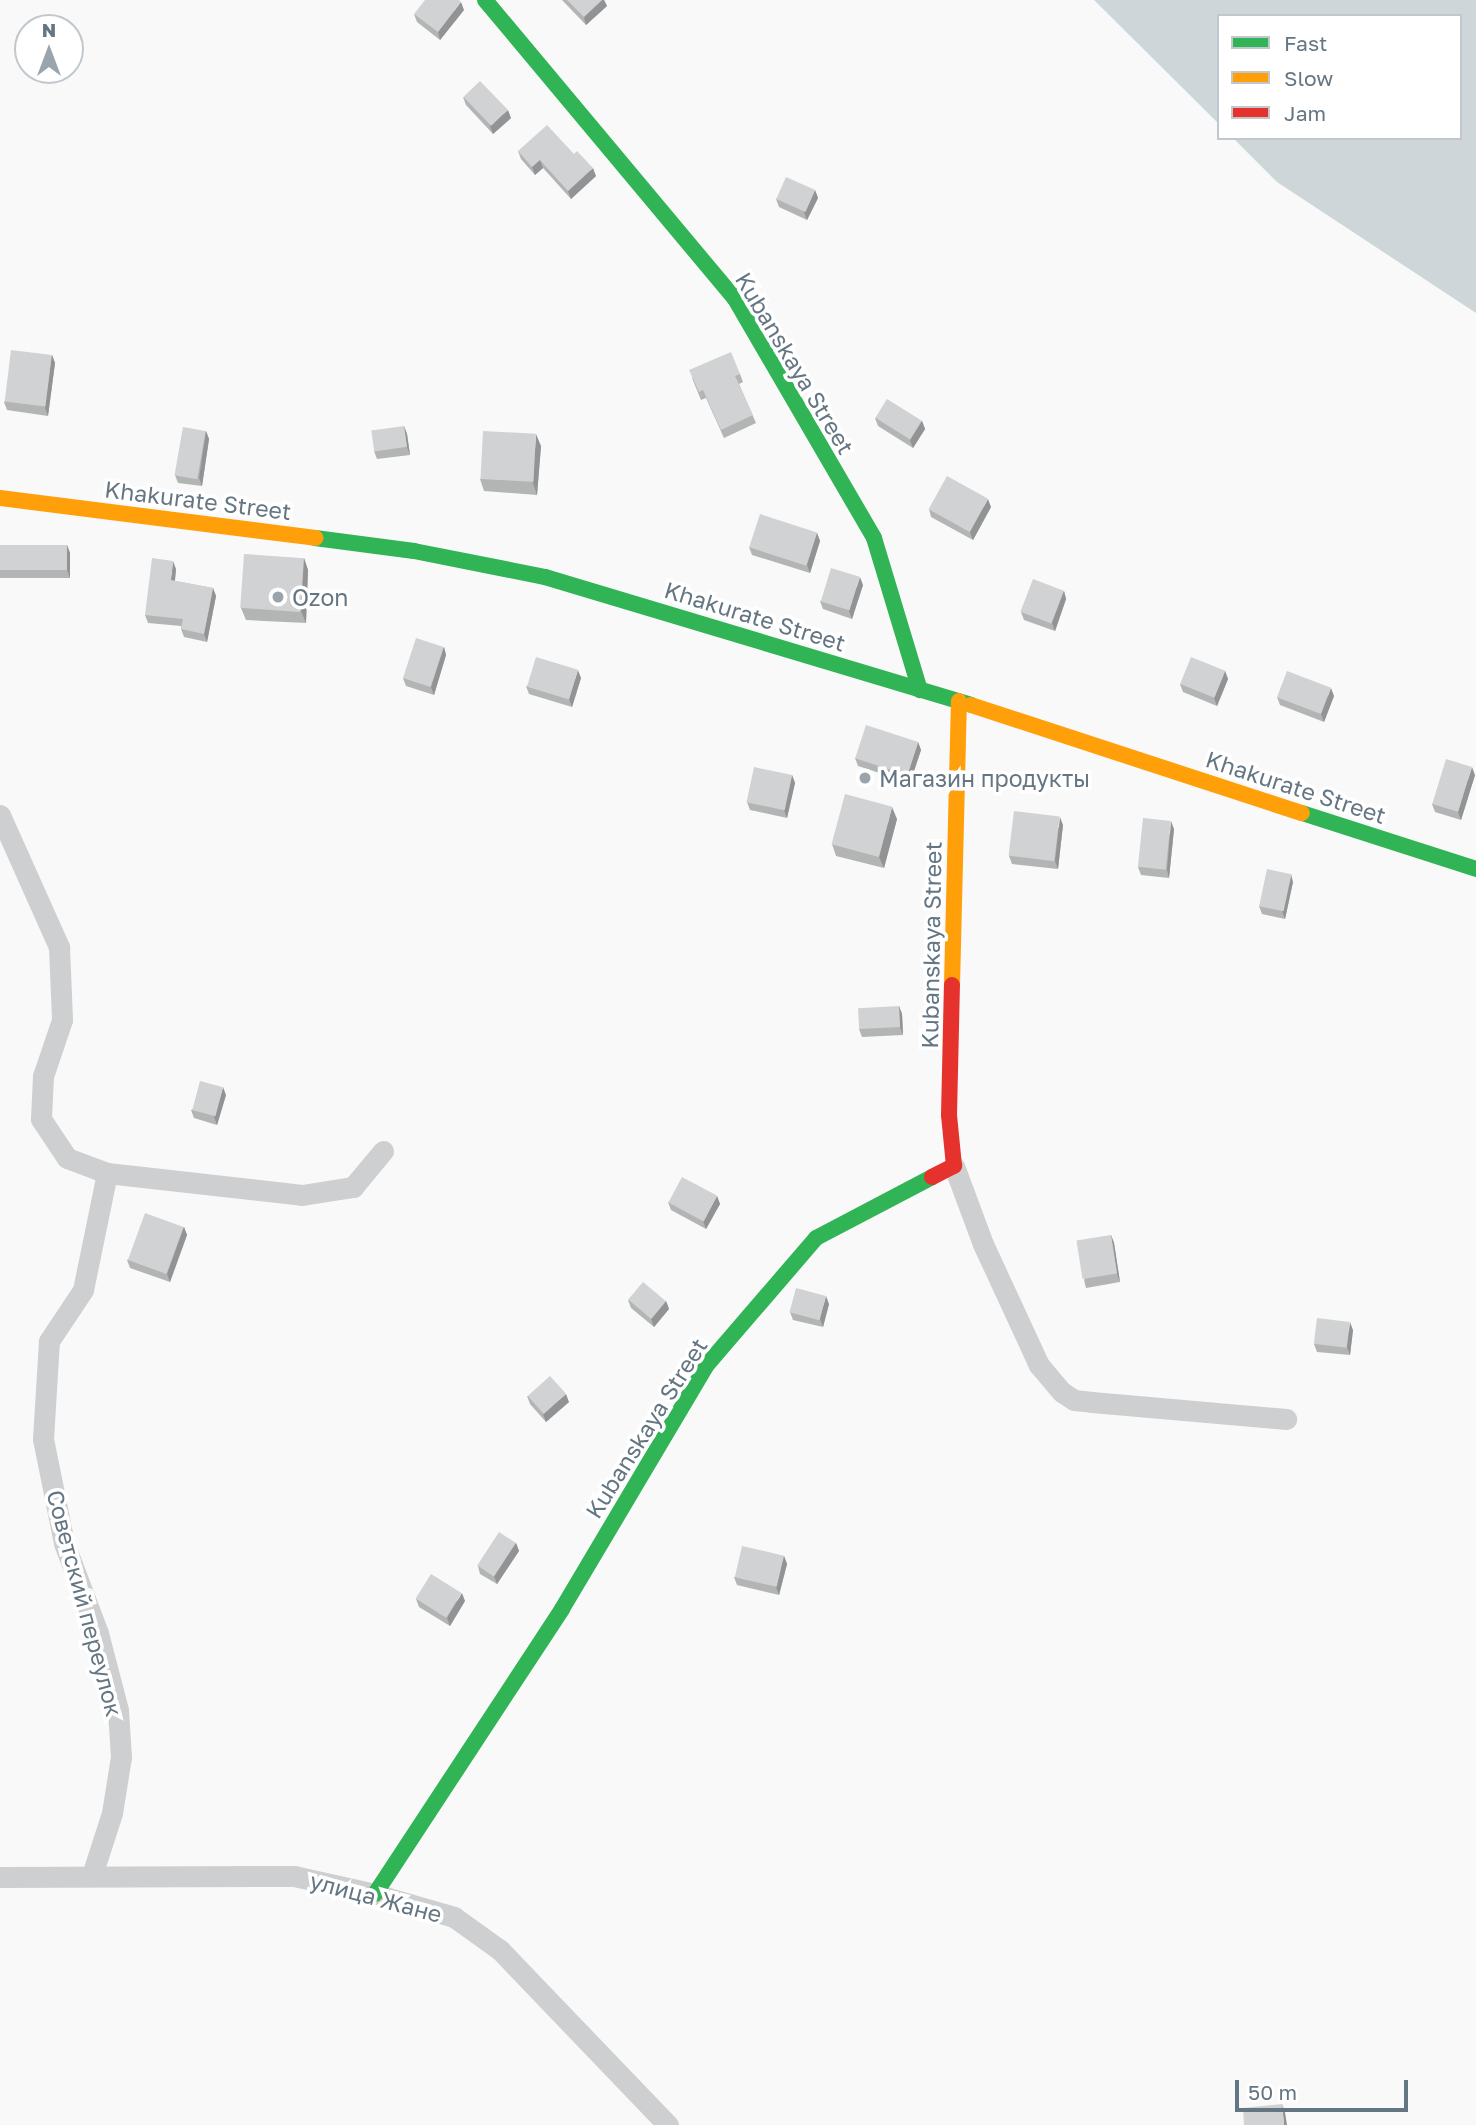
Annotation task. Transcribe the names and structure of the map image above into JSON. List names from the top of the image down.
{
  "streets": {
    "street": [
      "Kubanskaya Street",
      "Khakurate Street",
      "Советский переулок",
      "улица Жане"
    ]
  },
  "crossings": [
    ["Kubanskaya Street", "Khakurate Street"],
    ["Kubanskaya Street", "улица Жане"],
    ["Советский переулок", "улица Жане"]
  ],
  "places": ["Ozon", "Магазин продукты"],
  "legend": ["Fast", "Slow", "Jam"],
  "scale_bar": "50 m",
  "north": "top"
}
